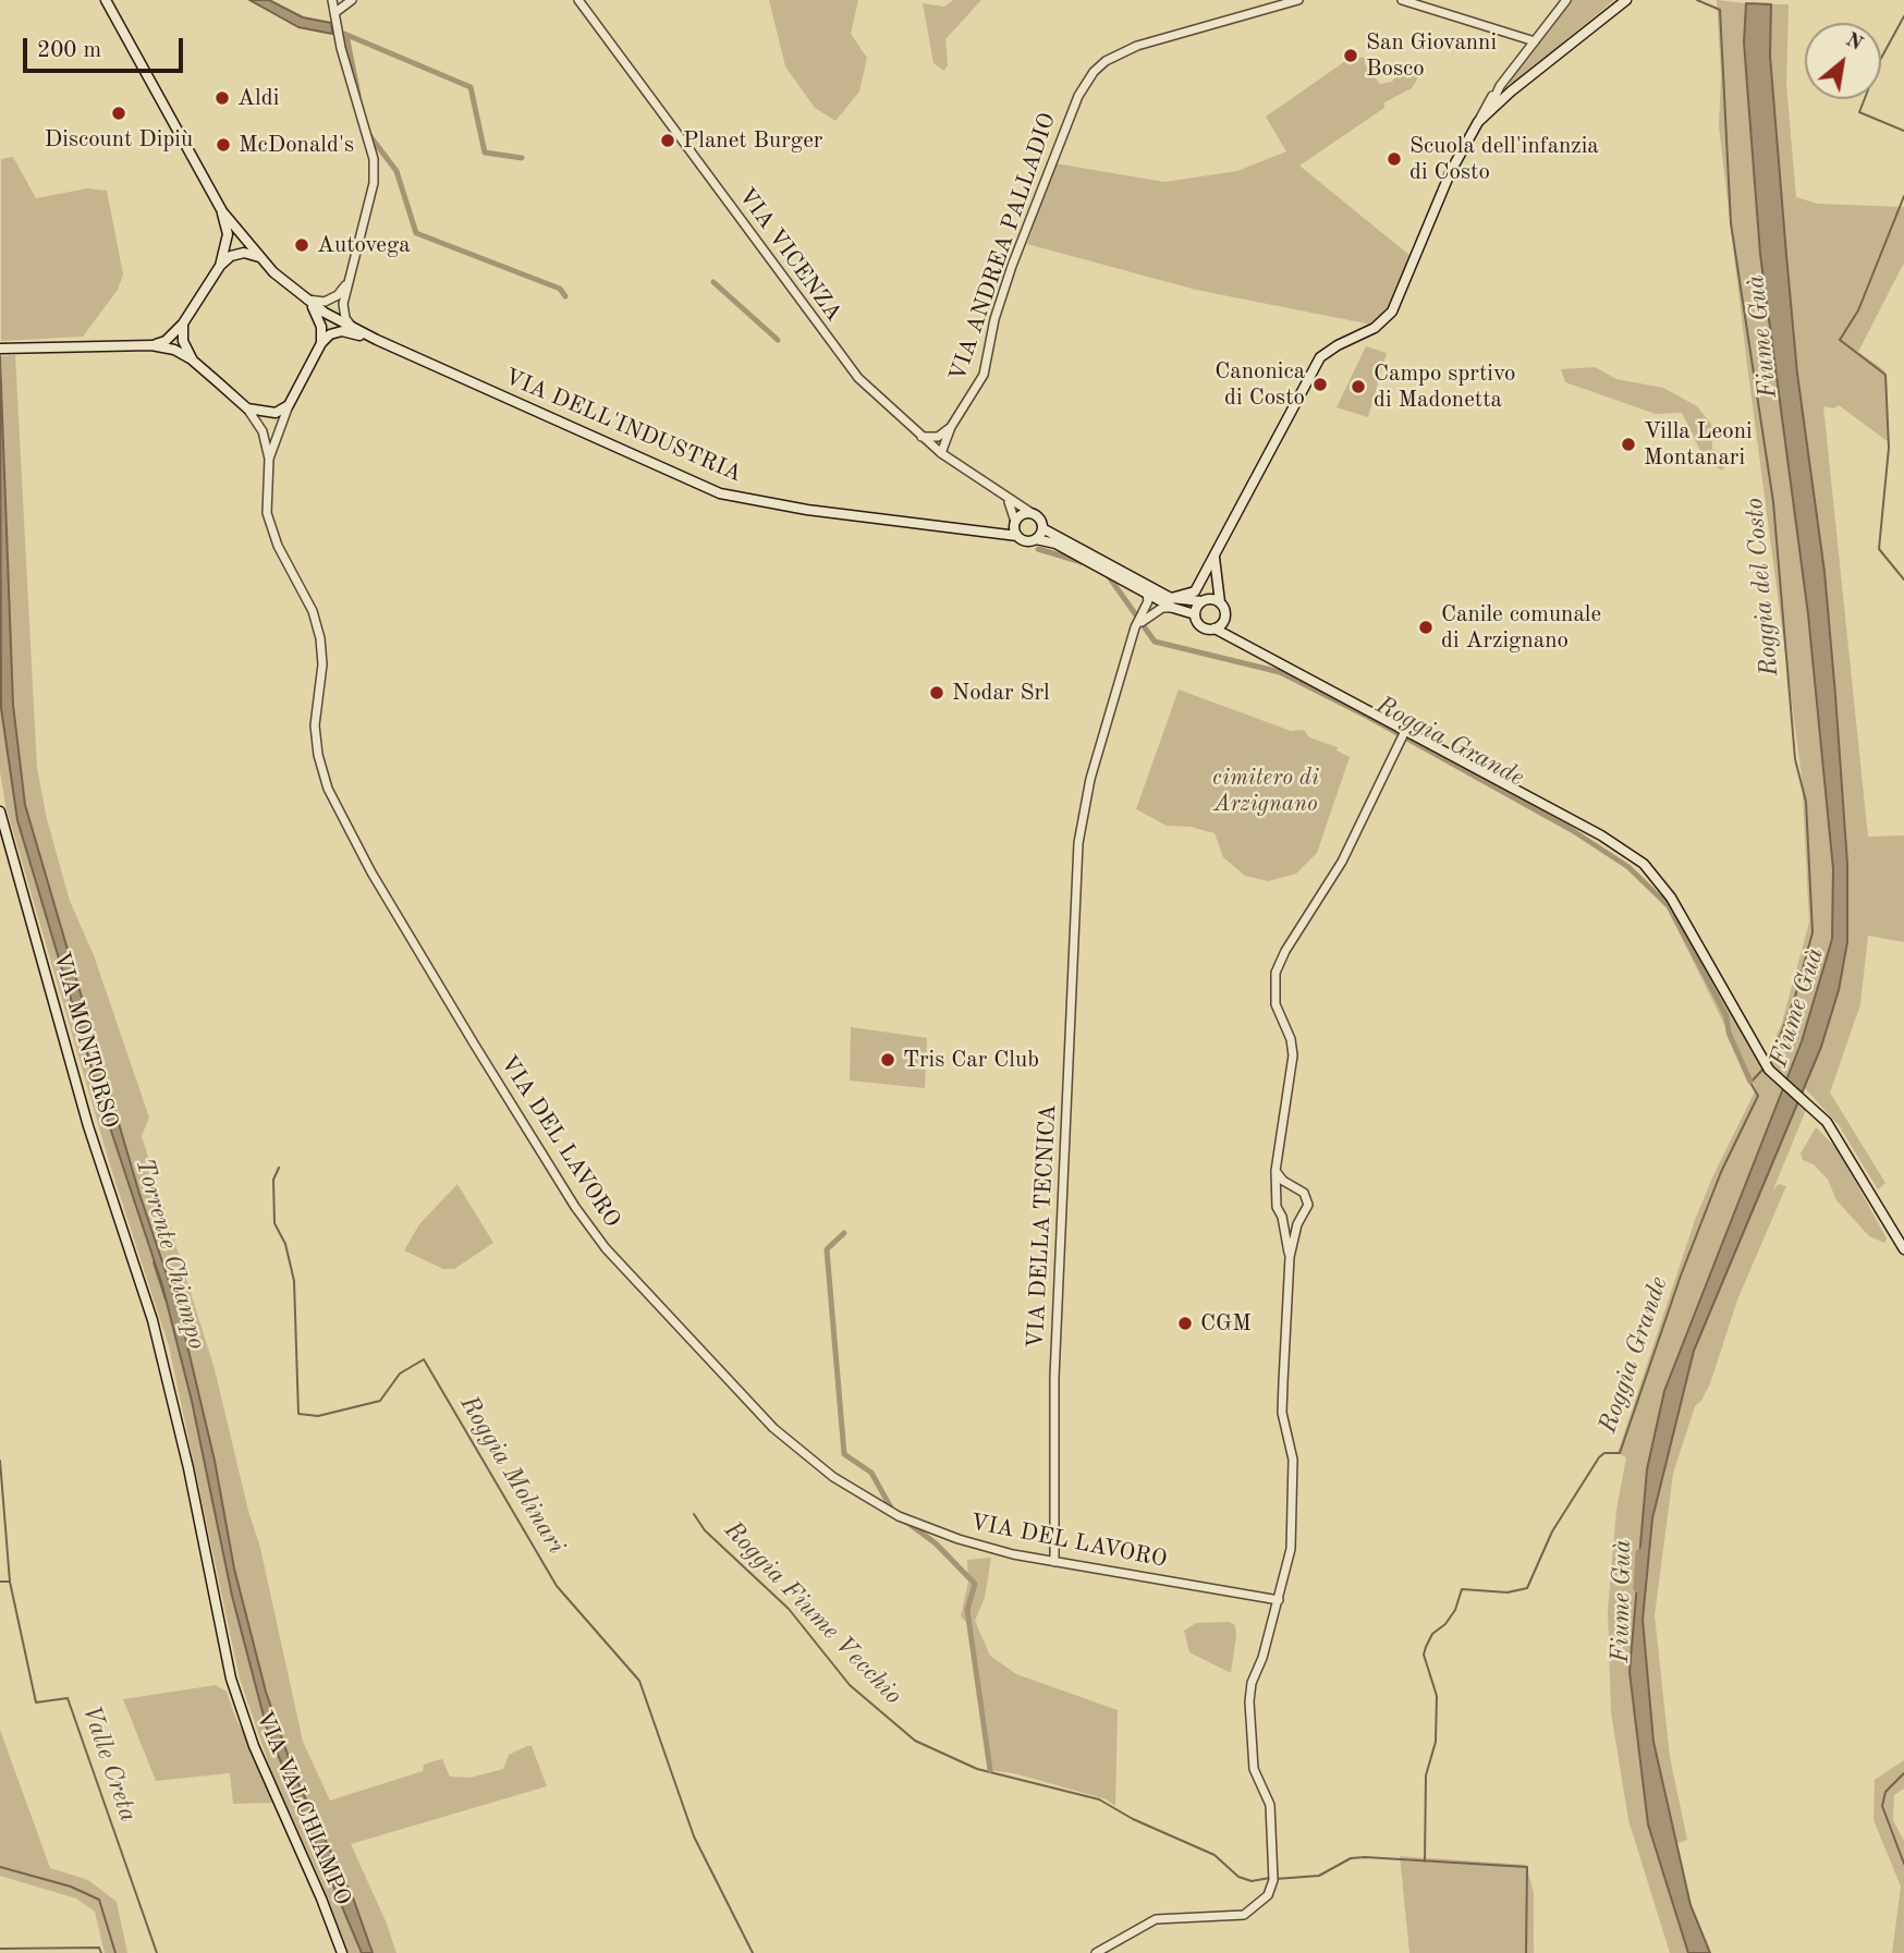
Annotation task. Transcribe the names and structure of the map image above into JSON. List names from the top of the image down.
{
  "streets": {
    "main road": [
      "VIA VICENZA",
      "VIA DELL'INDUSTRIA",
      "VIA MONTORSO",
      "VIA VALCHIAMPO"
    ],
    "street": ["VIA ANDREA PALLADIO", "VIA DEL LAVORO", "VIA DELLA TECNICA"]
  },
  "crossings": [
    ["VIA VICENZA", "VIA DELL'INDUSTRIA"],
    ["VIA VICENZA", "VIA DELLA TECNICA"],
    ["VIA DELL'INDUSTRIA", "VIA DEL LAVORO"],
    ["VIA MONTORSO", "VIA VALCHIAMPO"],
    ["VIA DEL LAVORO", "VIA DELLA TECNICA"]
  ],
  "water": [
    "Fiume Guà",
    "Roggia del Costo",
    "Roggia Grande",
    "Torrente Chiampo",
    "Roggia Molinari",
    "Roggia Fiume Vecchio",
    "Valle Creta"
  ],
  "parks": ["cimitero di Arzignano"],
  "places": [
    "San Giovanni Bosco",
    "Aldi",
    "Discount Dipiù",
    "Planet Burger",
    "McDonald's",
    "Scuola dell'infanzia di Costo",
    "Autovega",
    "Canonica di Costo",
    "Campo sprtivo di Madonetta",
    "Villa Leoni Montanari",
    "Canile comunale di Arzignano",
    "Nodar Srl",
    "Tris Car Club",
    "CGM"
  ],
  "scale_bar": "200 m",
  "north": "top right"
}
